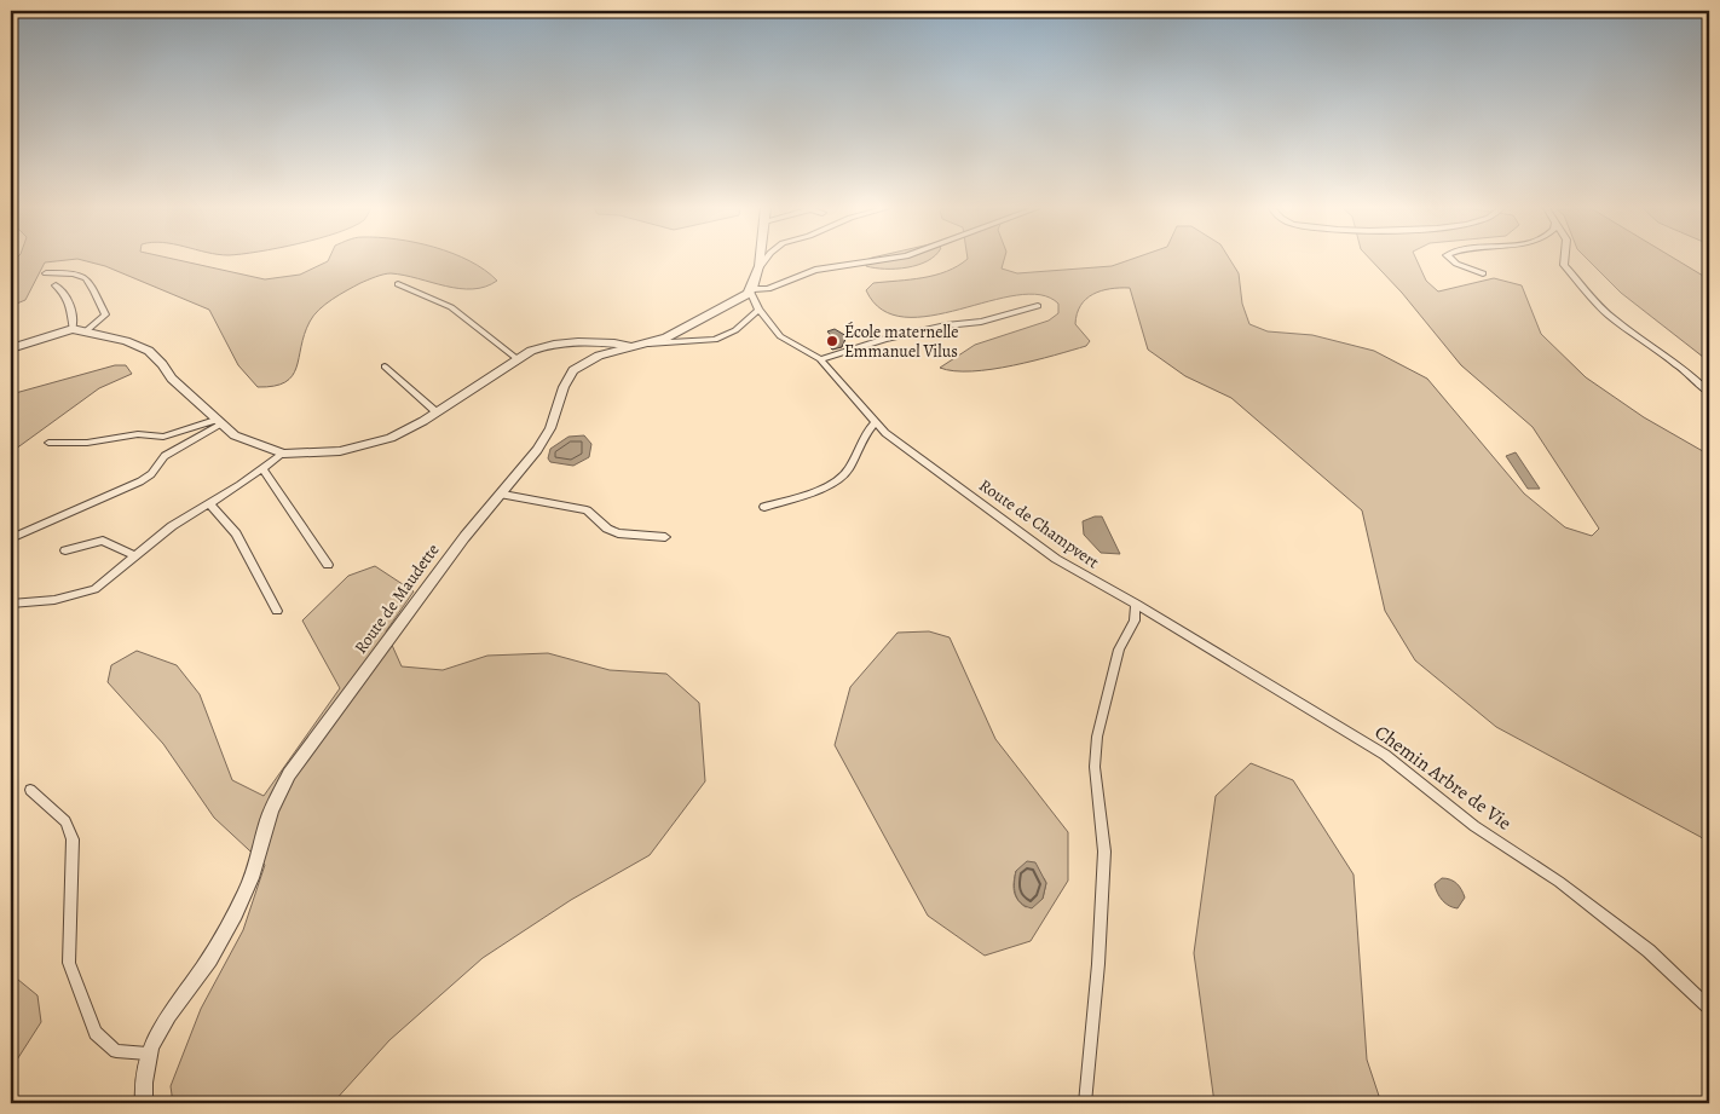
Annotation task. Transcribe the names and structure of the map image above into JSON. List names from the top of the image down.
{
  "streets": {
    "street": ["Route de Champvert", "Route de Maudette", "Chemin Arbre de Vie"]
  },
  "crossings": [
    ["Route de Champvert", "Route de Maudette"],
    ["Route de Champvert", "Chemin Arbre de Vie"]
  ],
  "places": ["École maternelle Emmanuel Vilus"]
}
